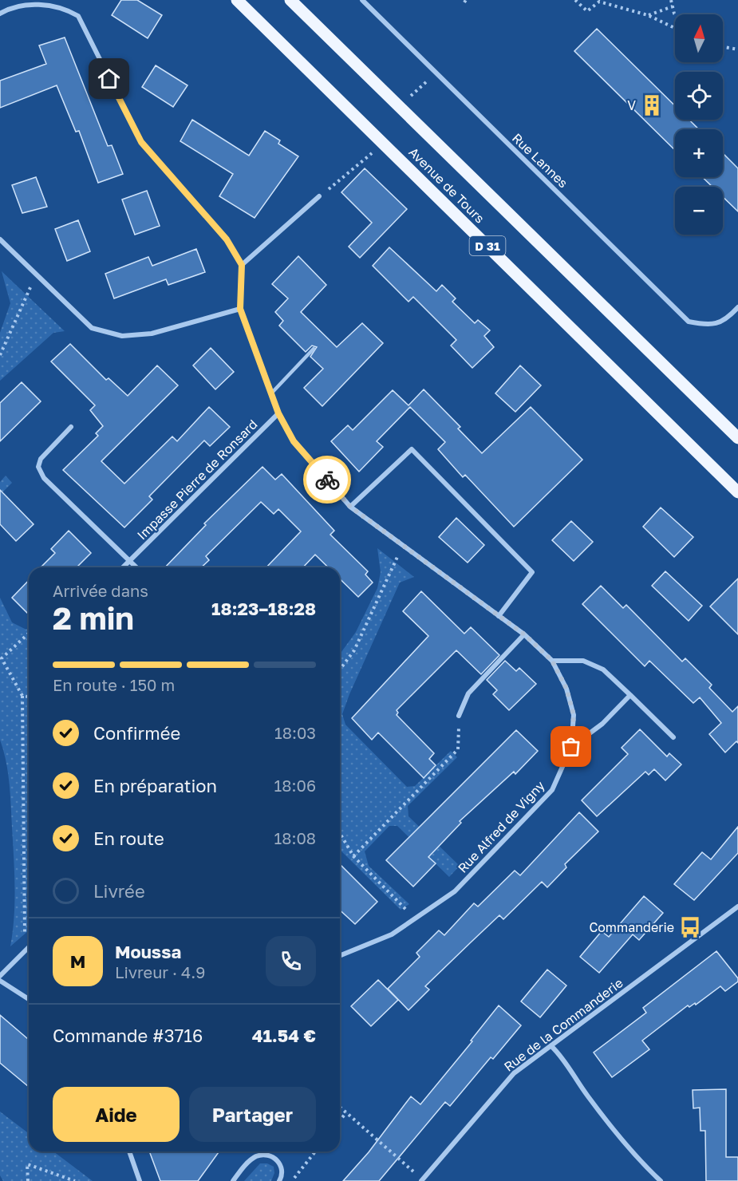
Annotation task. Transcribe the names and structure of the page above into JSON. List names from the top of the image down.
{
  "streets": {
    "main road": ["Avenue de Tours", "D 31"],
    "street": [
      "Rue Lannes",
      "Impasse Pierre de Ronsard",
      "Rue Alfred de Vigny",
      "Rue de la Commanderie"
    ]
  },
  "crossings": [
    ["Impasse Pierre de Ronsard", "Rue Alfred de Vigny"]
  ],
  "places": {
    "building": ["V"],
    "bus stop": ["Commanderie"]
  },
  "north": "top",
  "page": {
    "map_buttons": ["+", "−"],
    "heading": ["2 min", "Arrivée dans", "18:23–18:28"],
    "panel": [
      "Moussa",
      "Livreur · 4.9",
      "Commande #3716",
      "41.54 €"
    ],
    "bar": "En route · 150 m",
    "list": [
      ["Confirmée", "18:03"],
      ["En préparation", "18:06"],
      ["En route", "18:08"],
      "Livrée"
    ],
    "round": "M",
    "buttons": ["Aide", "Partager"]
  }
}
